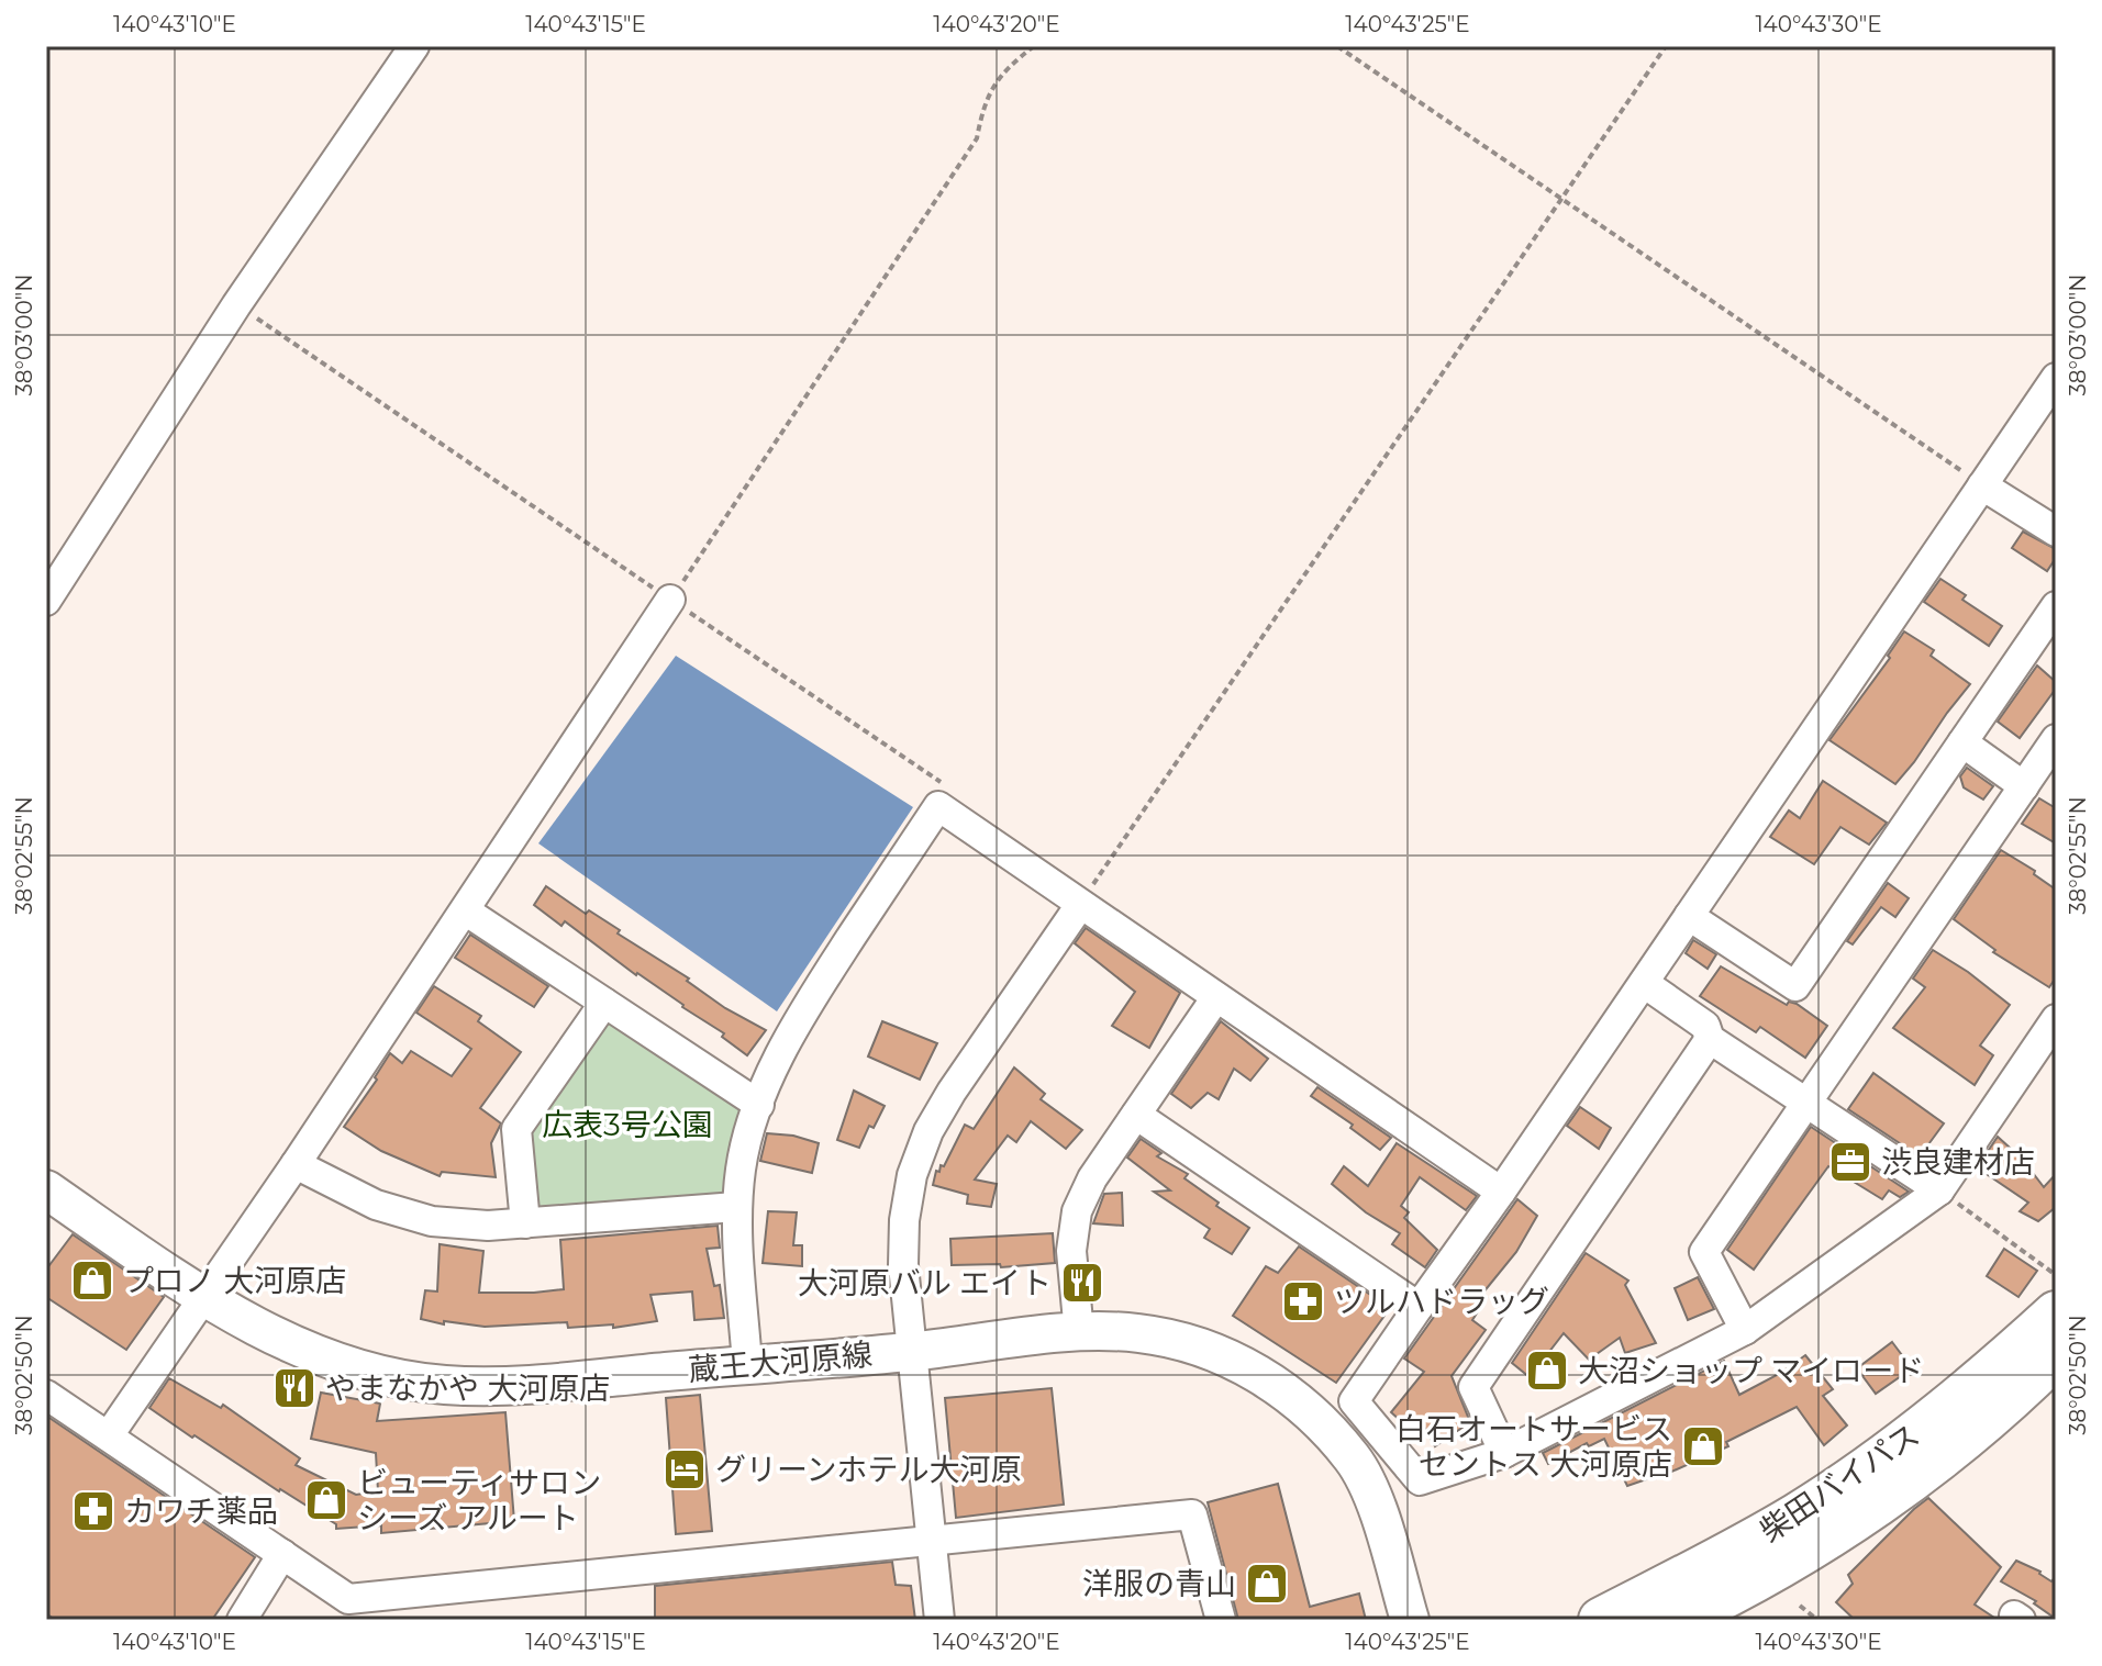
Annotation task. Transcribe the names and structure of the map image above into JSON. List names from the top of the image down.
{
  "streets": {
    "highway": ["柴田バイパス"],
    "main road": ["蔵王大河原線"]
  },
  "parks": ["広表3号公園"],
  "places": {
    "office": ["渋良建材店"],
    "shop": [
      "プロノ 大河原店",
      "大沼ショップ マイロード",
      "白石オートサービス セントス 大河原店",
      "ビューティサロン シーズ アルート",
      "洋服の青山"
    ],
    "restaurant": ["大河原バル エイト", "やまなかや 大河原店"],
    "pharmacy": ["ツルハドラッグ", "カワチ薬品"],
    "hotel": ["グリーンホテル大河原"]
  },
  "coordinates": [
    "140°43'10\"E",
    "140°43'15\"E",
    "140°43'20\"E",
    "140°43'25\"E",
    "140°43'30\"E",
    "38°03'00\"N",
    "38°02'55\"N",
    "38°02'50\"N"
  ]
}
